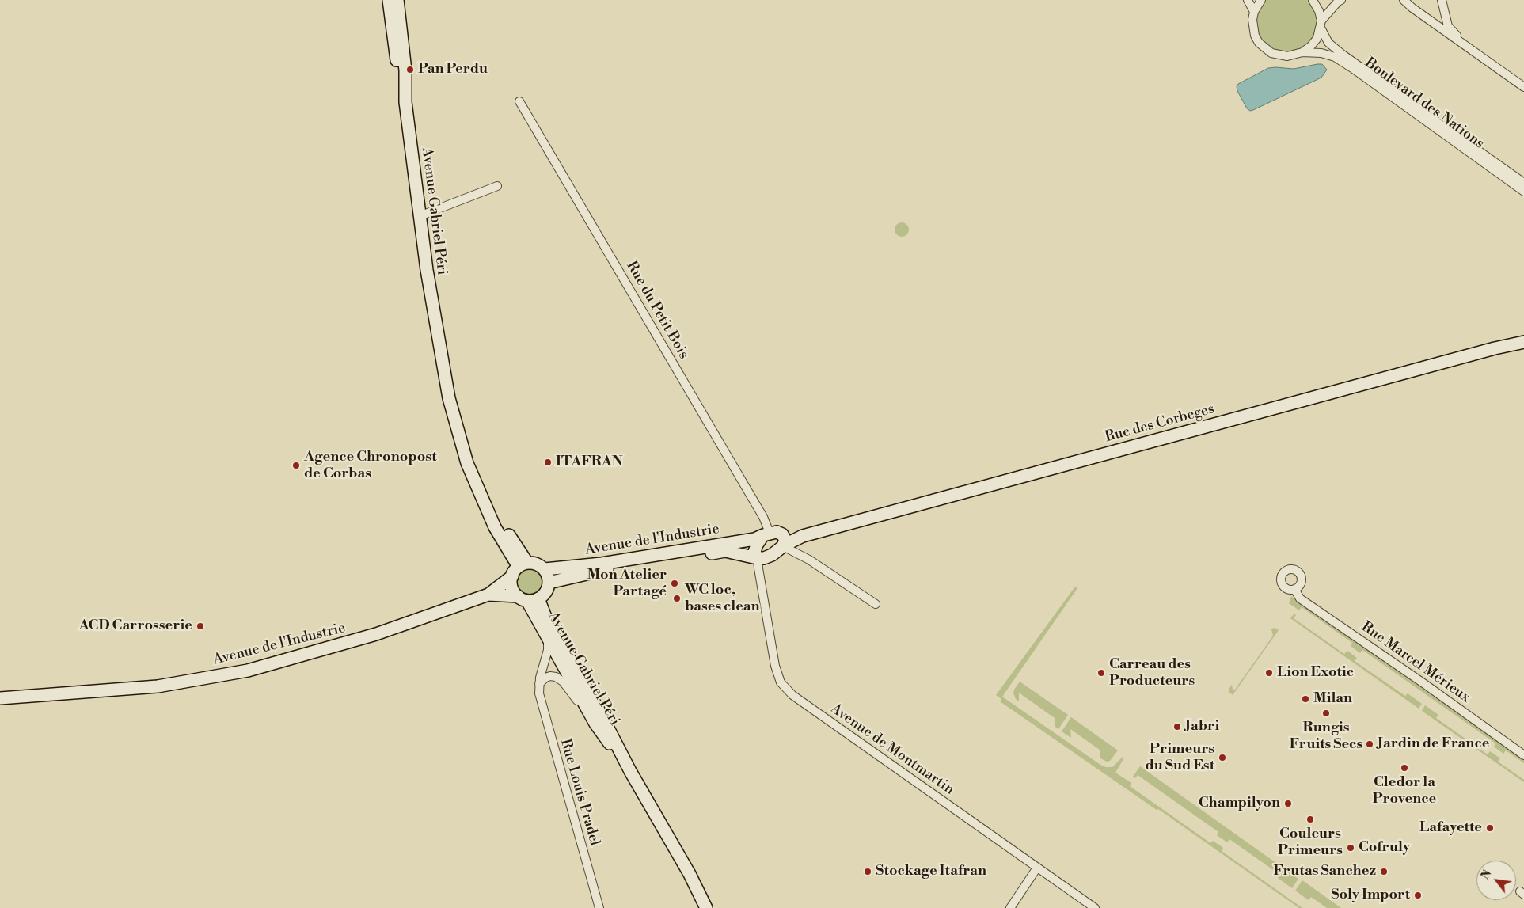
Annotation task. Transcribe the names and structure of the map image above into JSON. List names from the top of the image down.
{
  "streets": {
    "street": [
      "Boulevard des Nations",
      "Avenue Gabriel Péri",
      "Rue du Petit Bois",
      "Rue des Corbeges",
      "Avenue de l'Industrie",
      "Rue Marcel Mérieux",
      "Avenue de Montmartin",
      "Rue Louis Pradel"
    ]
  },
  "crossings": [
    ["Avenue Gabriel Péri", "Avenue de l'Industrie"],
    ["Avenue Gabriel Péri", "Rue Louis Pradel"],
    ["Rue du Petit Bois", "Rue des Corbeges"],
    ["Rue du Petit Bois", "Avenue de l'Industrie"],
    ["Rue des Corbeges", "Avenue de l'Industrie"],
    ["Avenue de l'Industrie", "Avenue de Montmartin"]
  ],
  "places": [
    "Pan Perdu",
    "ITAFRAN",
    "Agence Chronopost de Corbas",
    "Mon Atelier Partagé",
    "WC loc, bases clean",
    "ACD Carrosserie",
    "Carreau des Producteurs",
    "Lion Exotic",
    "Milan",
    "Rungis Fruits Secs",
    "Jabri",
    "Jardin de France",
    "Primeurs du Sud Est",
    "Cledor la Provence",
    "Champilyon",
    "Couleurs Primeurs",
    "Lafayette",
    "Cofruly",
    "Stockage Itafran",
    "Frutas Sanchez",
    "Soly Import"
  ],
  "north": "top left"
}
